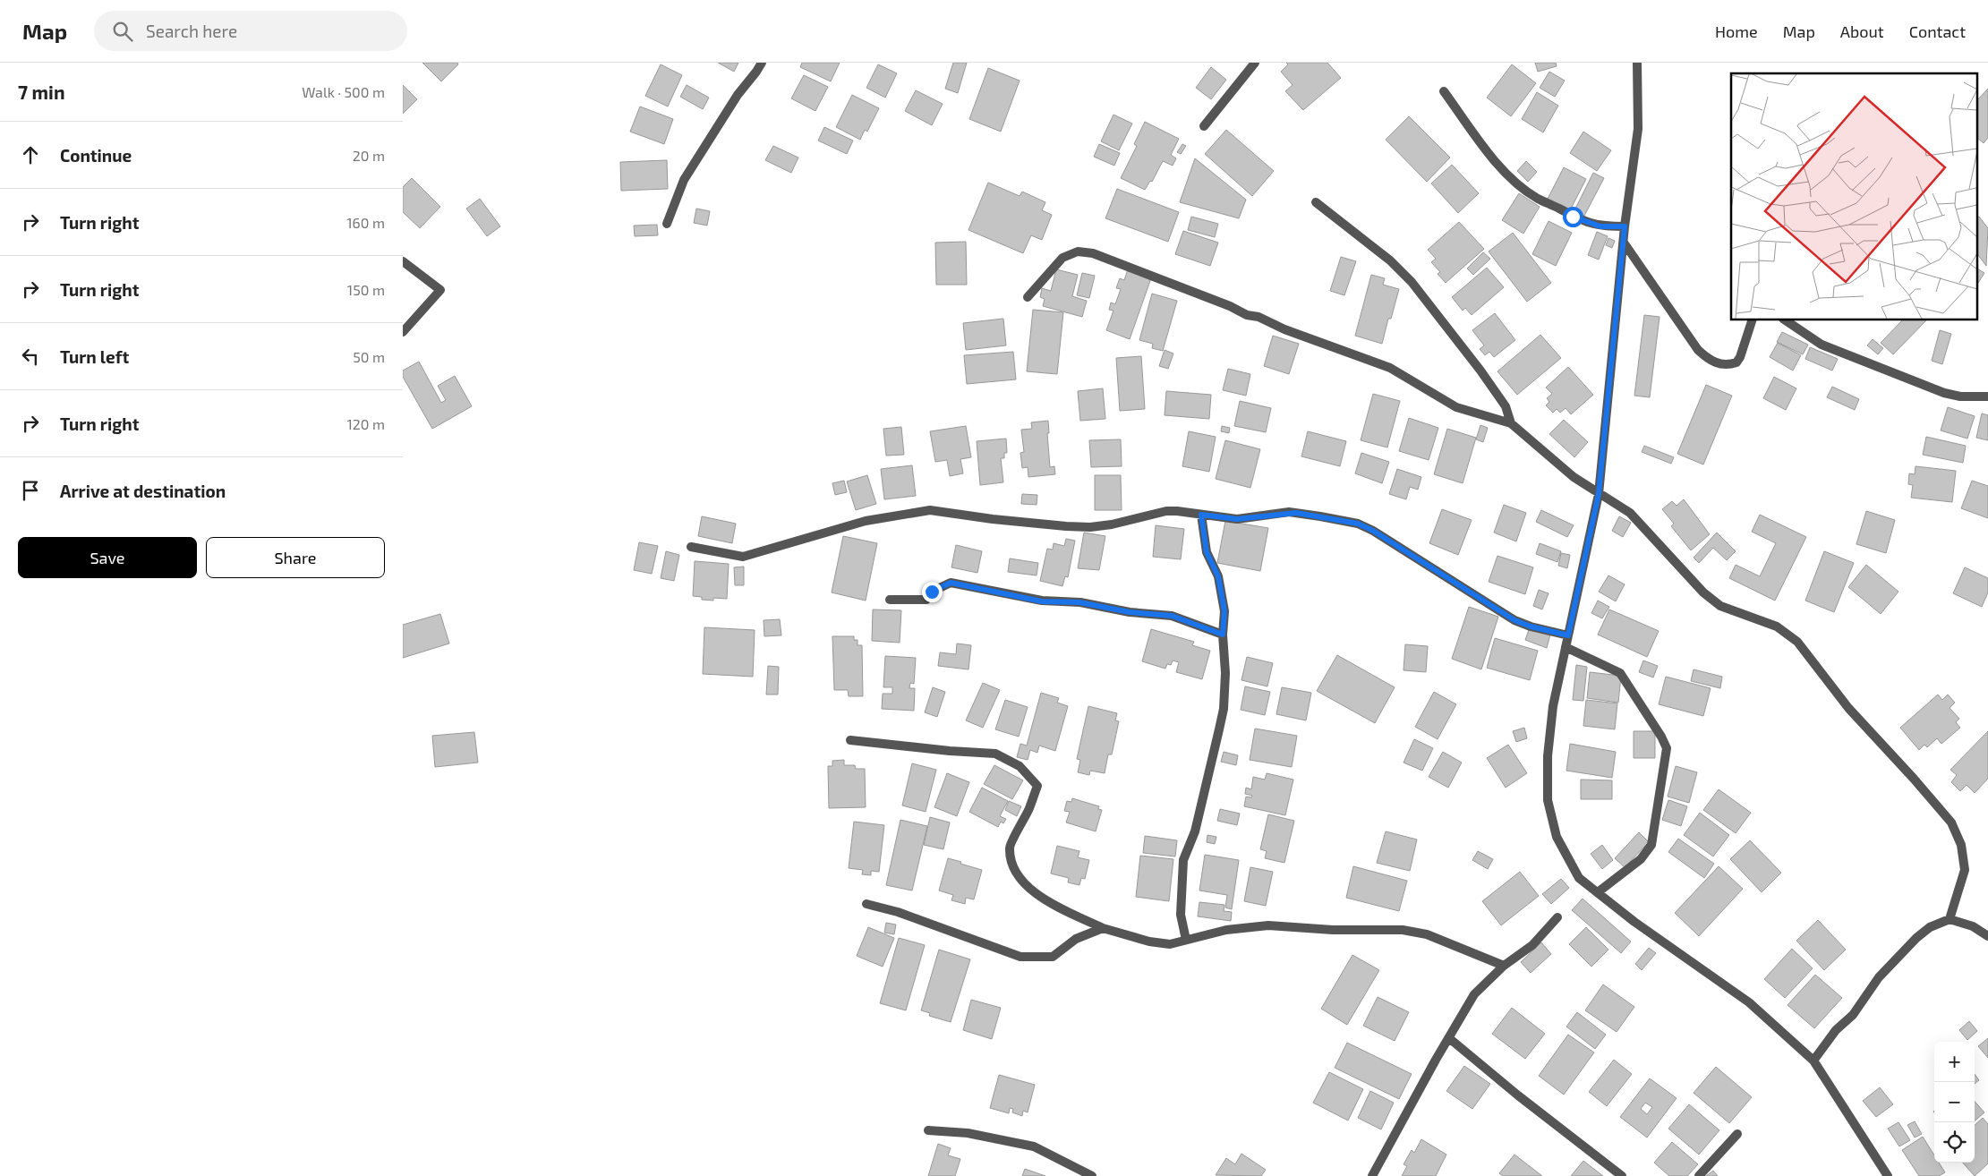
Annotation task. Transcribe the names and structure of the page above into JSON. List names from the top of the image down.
{
  "page": {
    "header": "Map",
    "search": "Search here",
    "nav": [
      "Home",
      "Map",
      "About",
      "Contact"
    ],
    "heading": ["7 min", "Walk · 500 m"],
    "list": [
      ["Continue", "20 m"],
      ["Turn right", "160 m"],
      ["Turn right", "150 m"],
      ["Turn left", "50 m"],
      ["Turn right", "120 m"],
      "Arrive at destination"
    ],
    "buttons": ["Save", "Share"],
    "map_buttons": ["+", "−"]
  }
}
